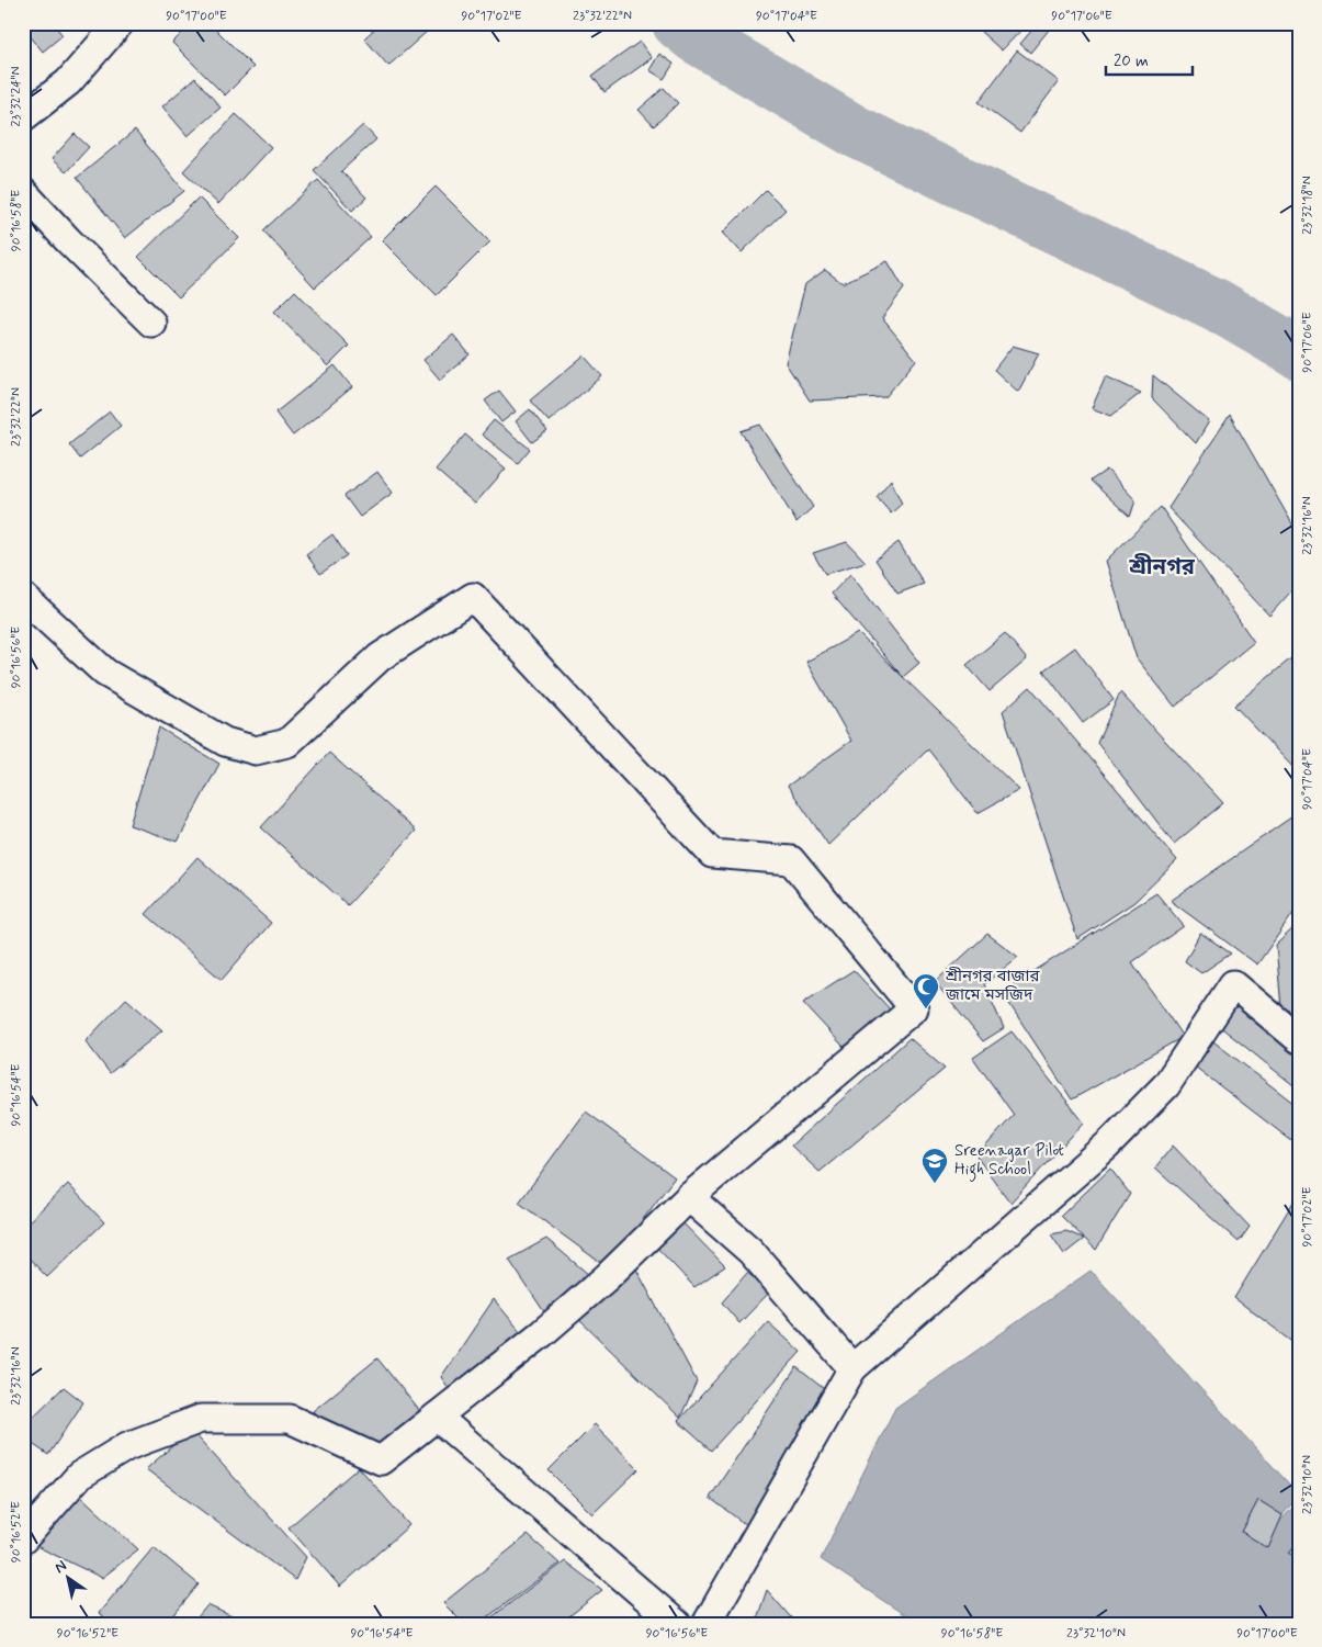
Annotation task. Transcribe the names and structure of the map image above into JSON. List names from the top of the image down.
{
  "districts": ["শ্রীনগর"],
  "places": {
    "mosque": ["শ্রীনগর বাজার জামে মসজিদ"],
    "school or university": ["Sreenagar Pilot High School"]
  },
  "scale_bar": "20 m",
  "north": "top left",
  "coordinates": [
    "90°17'00\"E",
    "90°17'02\"E",
    "23°32'22\"N",
    "90°17'04\"E",
    "90°17'06\"E",
    "23°32'24\"N",
    "23°32'18\"N",
    "90°16'58\"E",
    "23°32'16\"N",
    "90°16'56\"E",
    "90°16'54\"E",
    "23°32'10\"N",
    "90°16'52\"E"
  ]
}
